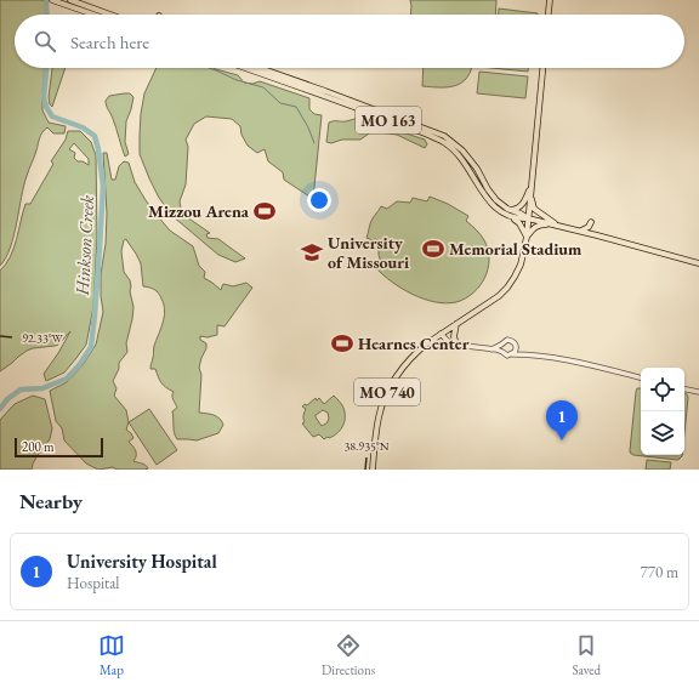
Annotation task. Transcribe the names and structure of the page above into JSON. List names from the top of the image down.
{
  "streets": {
    "main road": ["MO 163", "MO 740"]
  },
  "crossings": [
    ["MO 163", "MO 740"]
  ],
  "water": ["Hinkson Creek"],
  "places": {
    "sports": ["Mizzou Arena", "Memorial Stadium", "Hearnes Center"],
    "school or university": ["University of Missouri"]
  },
  "scale_bar": "200 m",
  "page": {
    "search": "Search here",
    "pins": "1",
    "scale": "200 m",
    "heading": "Nearby",
    "list": [
      {
        "mark": "1",
        "name": "University Hospital",
        "note": "Hospital",
        "value": "770 m"
      }
    ],
    "nav": ["Map", "Directions", "Saved"]
  },
  "coordinates": ["92.33°W", "38.935°N"]
}
